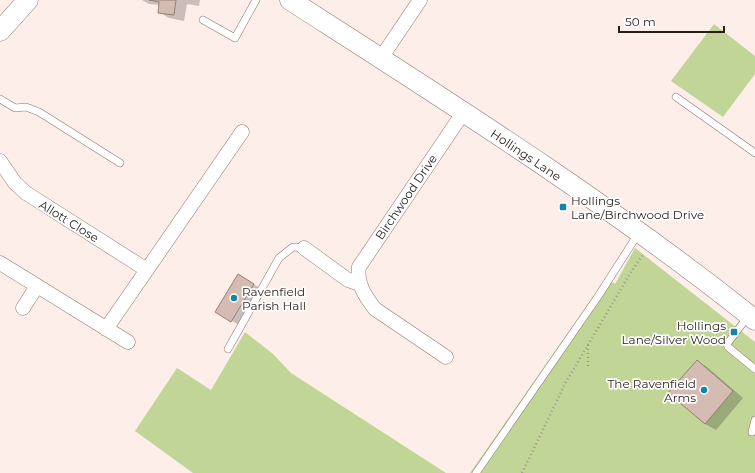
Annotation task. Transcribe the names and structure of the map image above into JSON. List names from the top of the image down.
{
  "streets": {
    "street": ["Hollings Lane", "Birchwood Drive", "Allott Close"]
  },
  "crossings": [
    ["Hollings Lane", "Birchwood Drive"]
  ],
  "places": {
    "transit": ["Hollings Lane/Birchwood Drive", "Hollings Lane/Silver Wood"],
    "other": ["Ravenfield Parish Hall", "The Ravenfield Arms"]
  },
  "scale_bar": "50 m"
}
